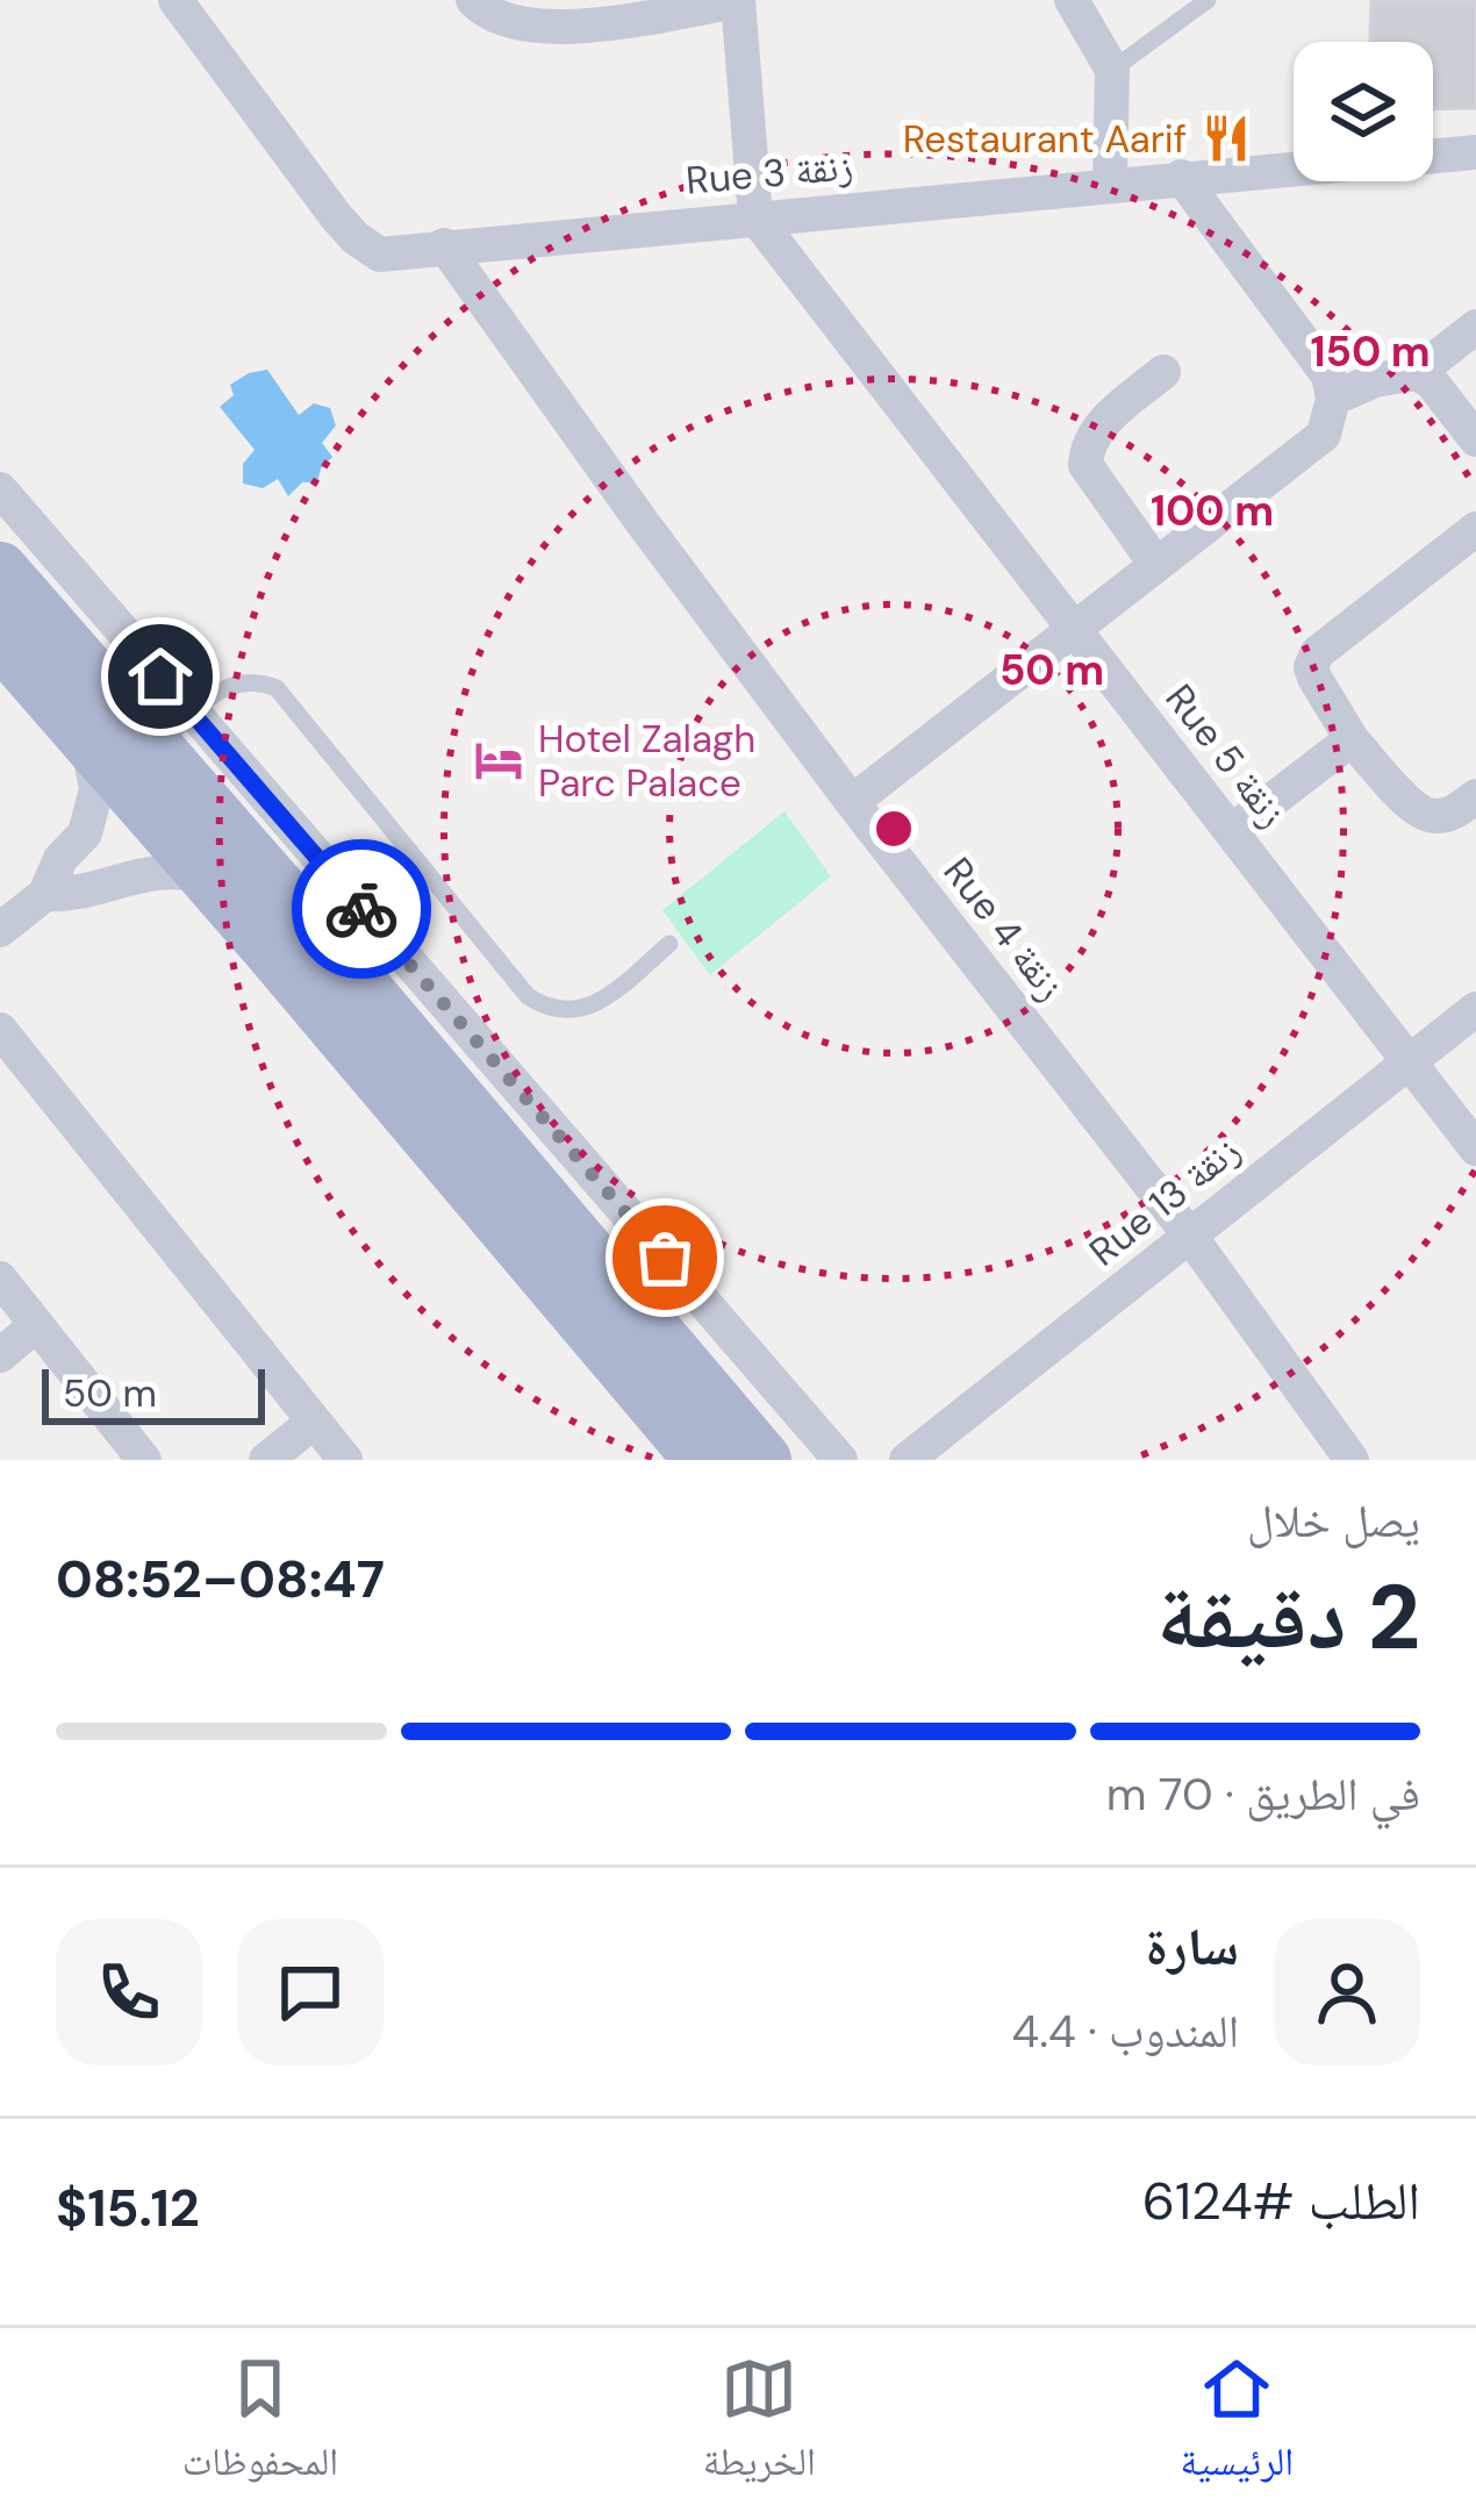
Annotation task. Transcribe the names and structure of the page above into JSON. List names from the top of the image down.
{
  "streets": {
    "street": [
      "Rue 3 زنقة",
      "Rue 5 زنقة",
      "Rue 4 زنقة",
      "Rue 13 زنقة"
    ]
  },
  "crossings": [
    ["Rue 3 زنقة", "Rue 5 زنقة"],
    ["Rue 3 زنقة", "Rue 4 زنقة"],
    ["Rue 5 زنقة", "Rue 13 زنقة"],
    ["Rue 4 زنقة", "Rue 13 زنقة"]
  ],
  "places": {
    "restaurant": ["Restaurant Aarif"],
    "hotel": ["Hotel Zalagh Parc Palace"]
  },
  "scale_bar": "50 m",
  "page": {
    "scale": "50 m",
    "heading": ["2 دقيقة", "يصل خلال", "08:47–08:52"],
    "panel": [
      "سارة",
      "المندوب · 4.4",
      "الطلب #6124",
      "$15.12"
    ],
    "bar": "في الطريق · 70 m",
    "tabs": ["الرئيسية", "الخريطة", "المحفوظات"]
  },
  "rings": ["150 m", "100 m", "50 m"]
}
